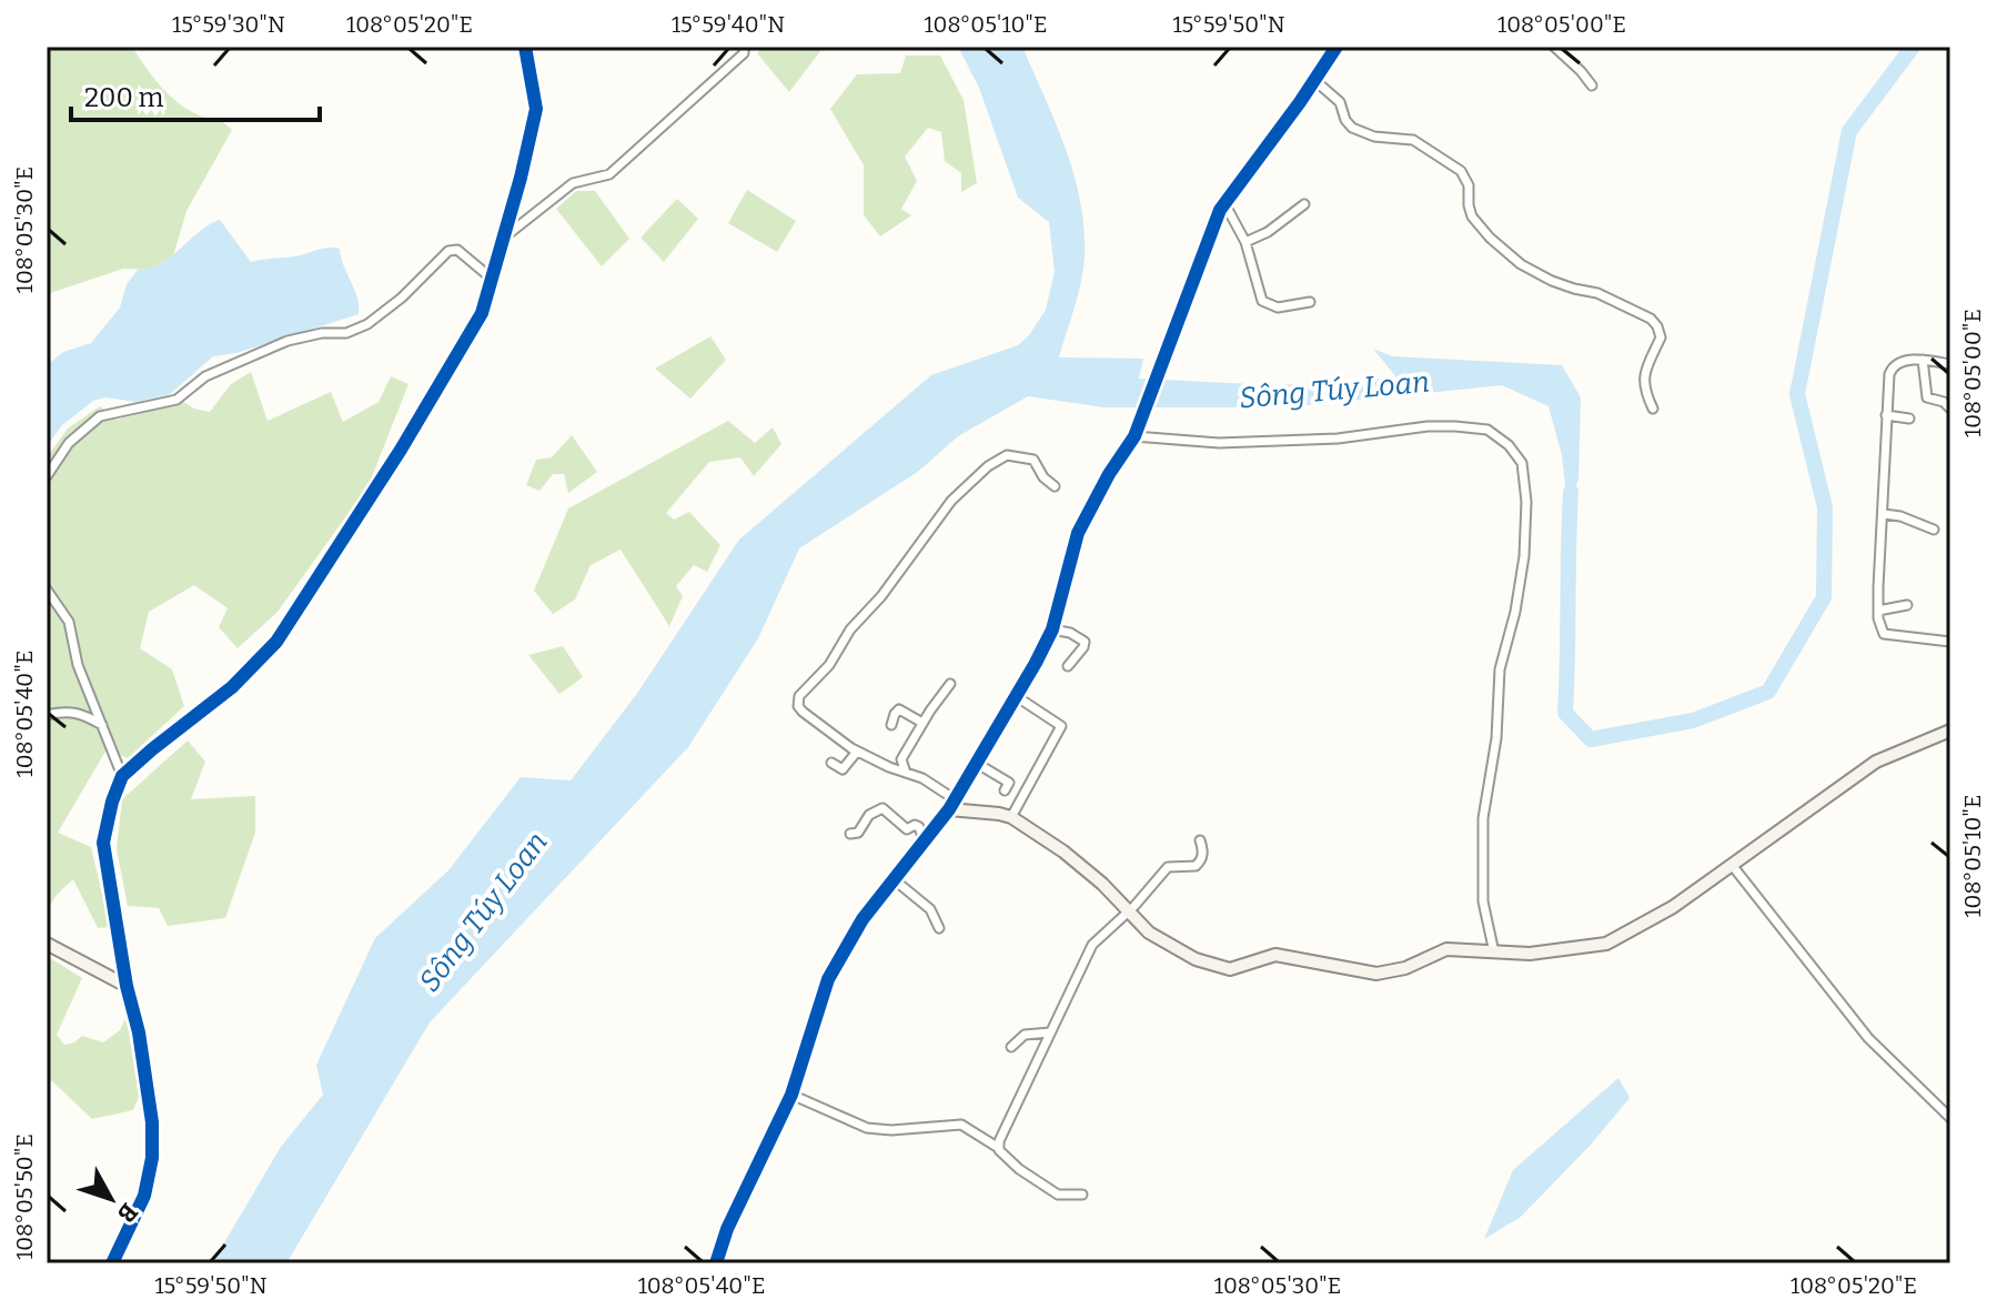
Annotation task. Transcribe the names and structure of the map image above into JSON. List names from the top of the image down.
{
  "water": ["Sông Túy Loan"],
  "scale_bar": "200 m",
  "north": "bottom right",
  "coordinates": [
    "15°59'30\"N",
    "108°05'20\"E",
    "15°59'40\"N",
    "108°05'10\"E",
    "15°59'50\"N",
    "108°05'00\"E",
    "108°05'30\"E",
    "108°05'40\"E",
    "108°05'50\"E"
  ]
}
